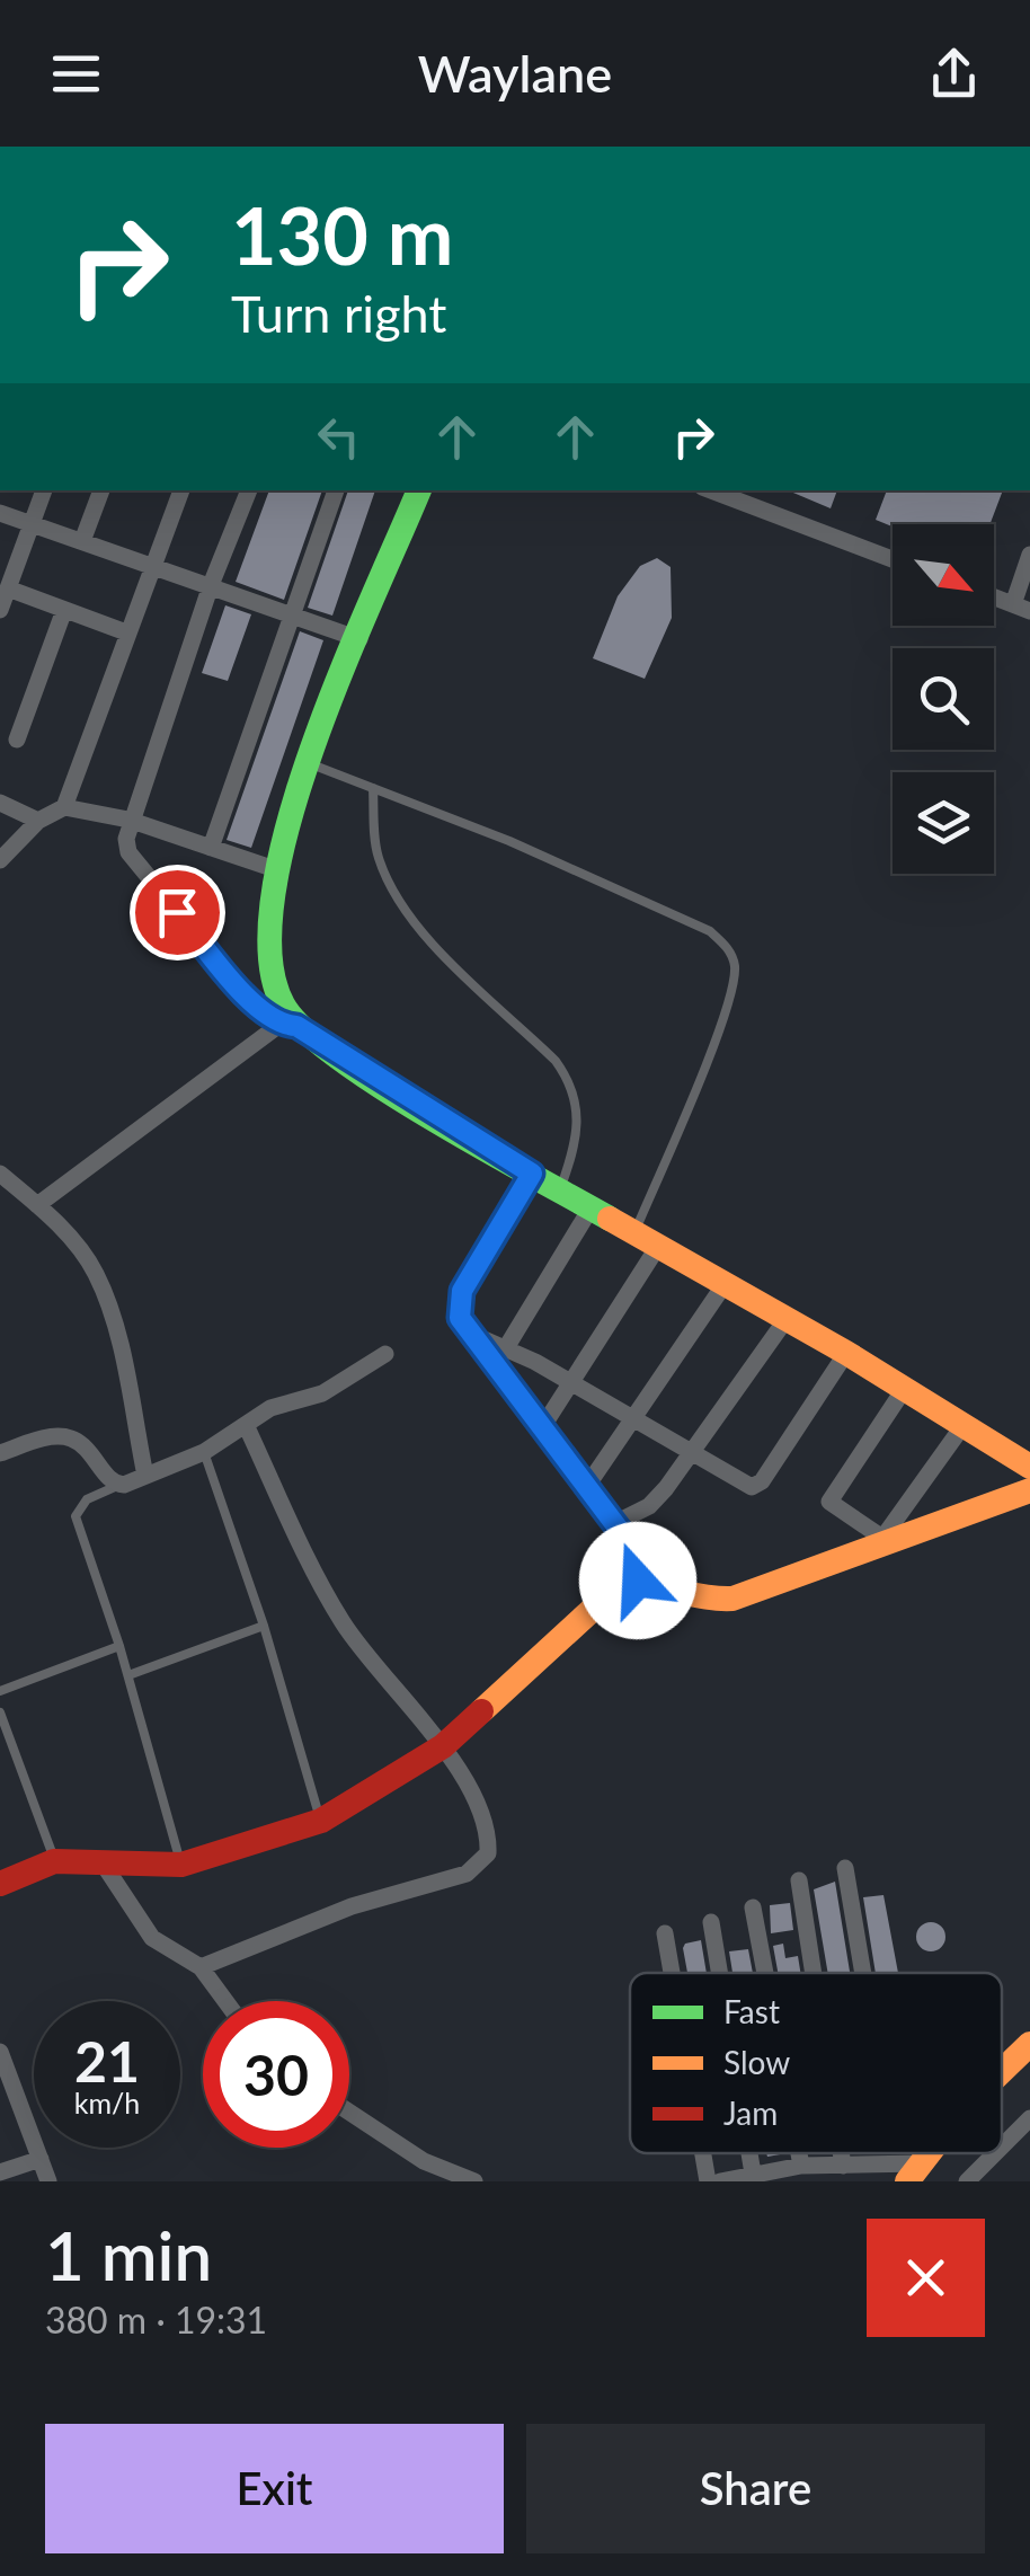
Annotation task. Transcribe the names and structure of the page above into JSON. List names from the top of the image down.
{
  "legend": ["Fast", "Slow", "Jam"],
  "north": "bottom right",
  "page": {
    "header": "Waylane",
    "turn": ["130 m", "Turn right"],
    "speed": "21 km/h",
    "limit": "30",
    "heading": ["1 min", "380 m · 19:31"],
    "buttons": ["Exit", "Share"]
  }
}
